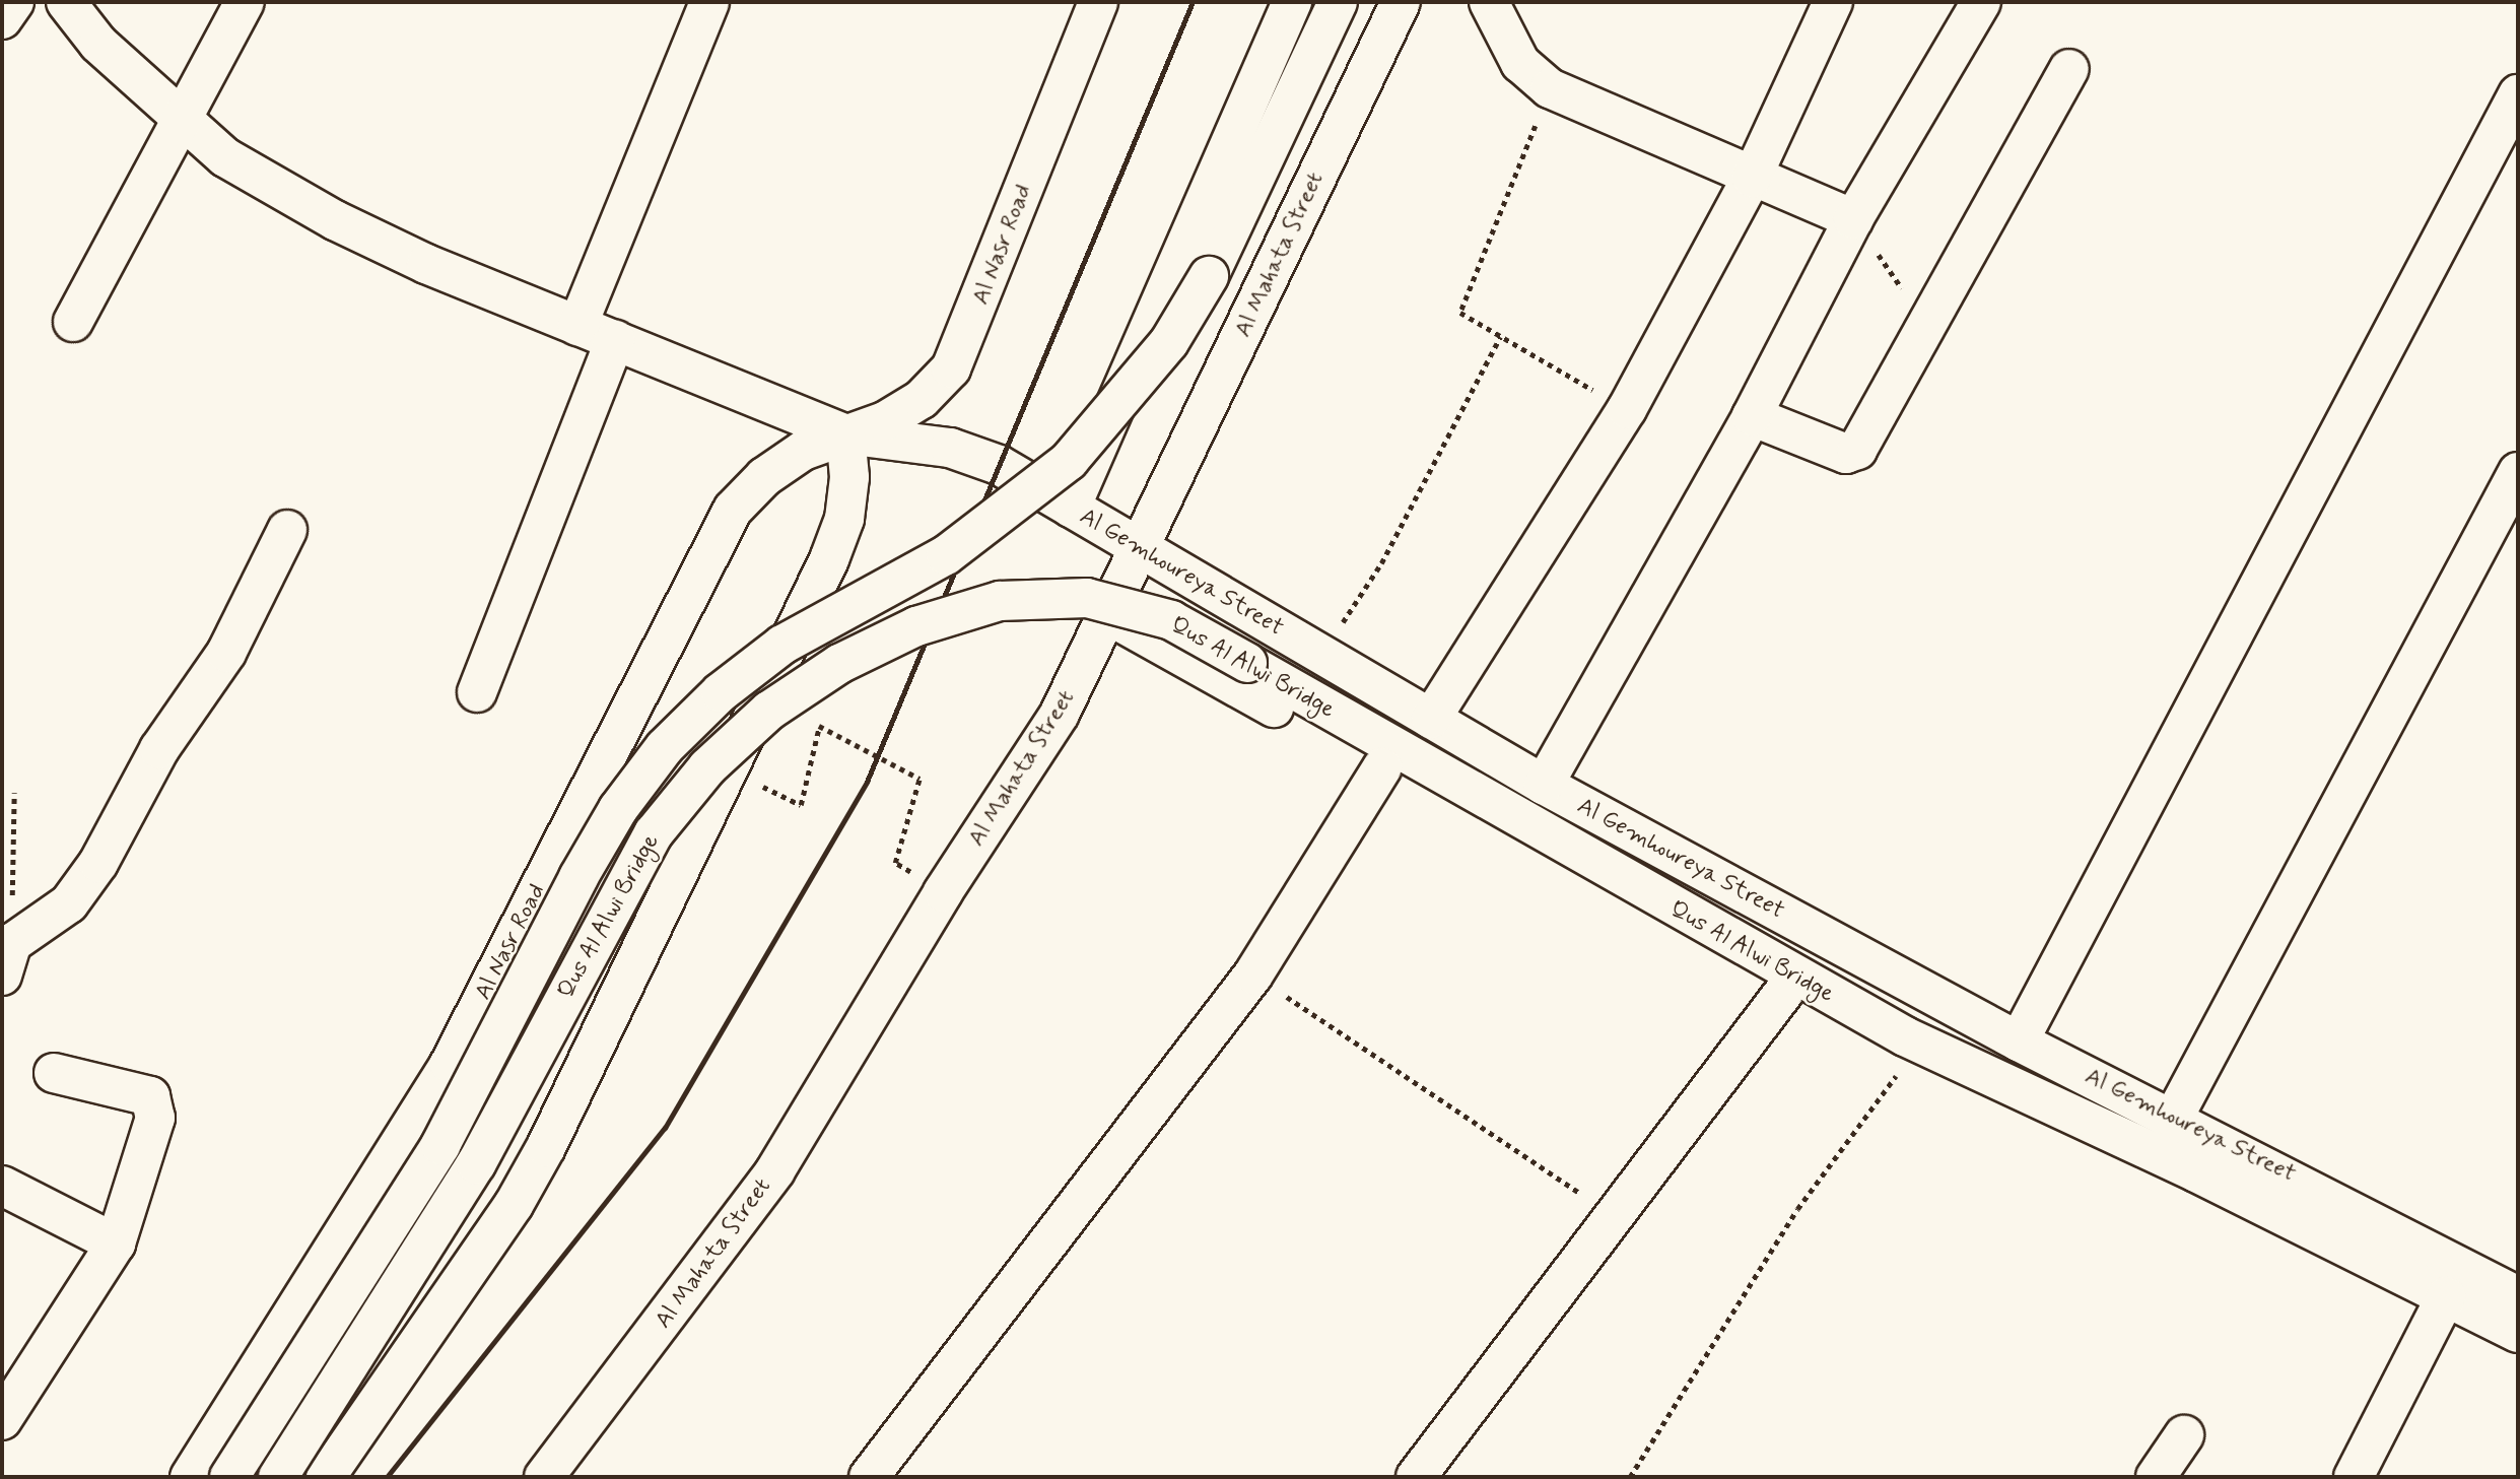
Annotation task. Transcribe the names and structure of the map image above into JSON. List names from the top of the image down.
{
  "streets": {
    "street": [
      "Al Nasr Road",
      "Al Mahata Street",
      "Al Gemhoureya Street",
      "Qus Al Alwi Bridge"
    ]
  },
  "crossings": [
    ["Al Nasr Road", "Al Gemhoureya Street"],
    ["Al Mahata Street", "Al Gemhoureya Street"]
  ]
}
